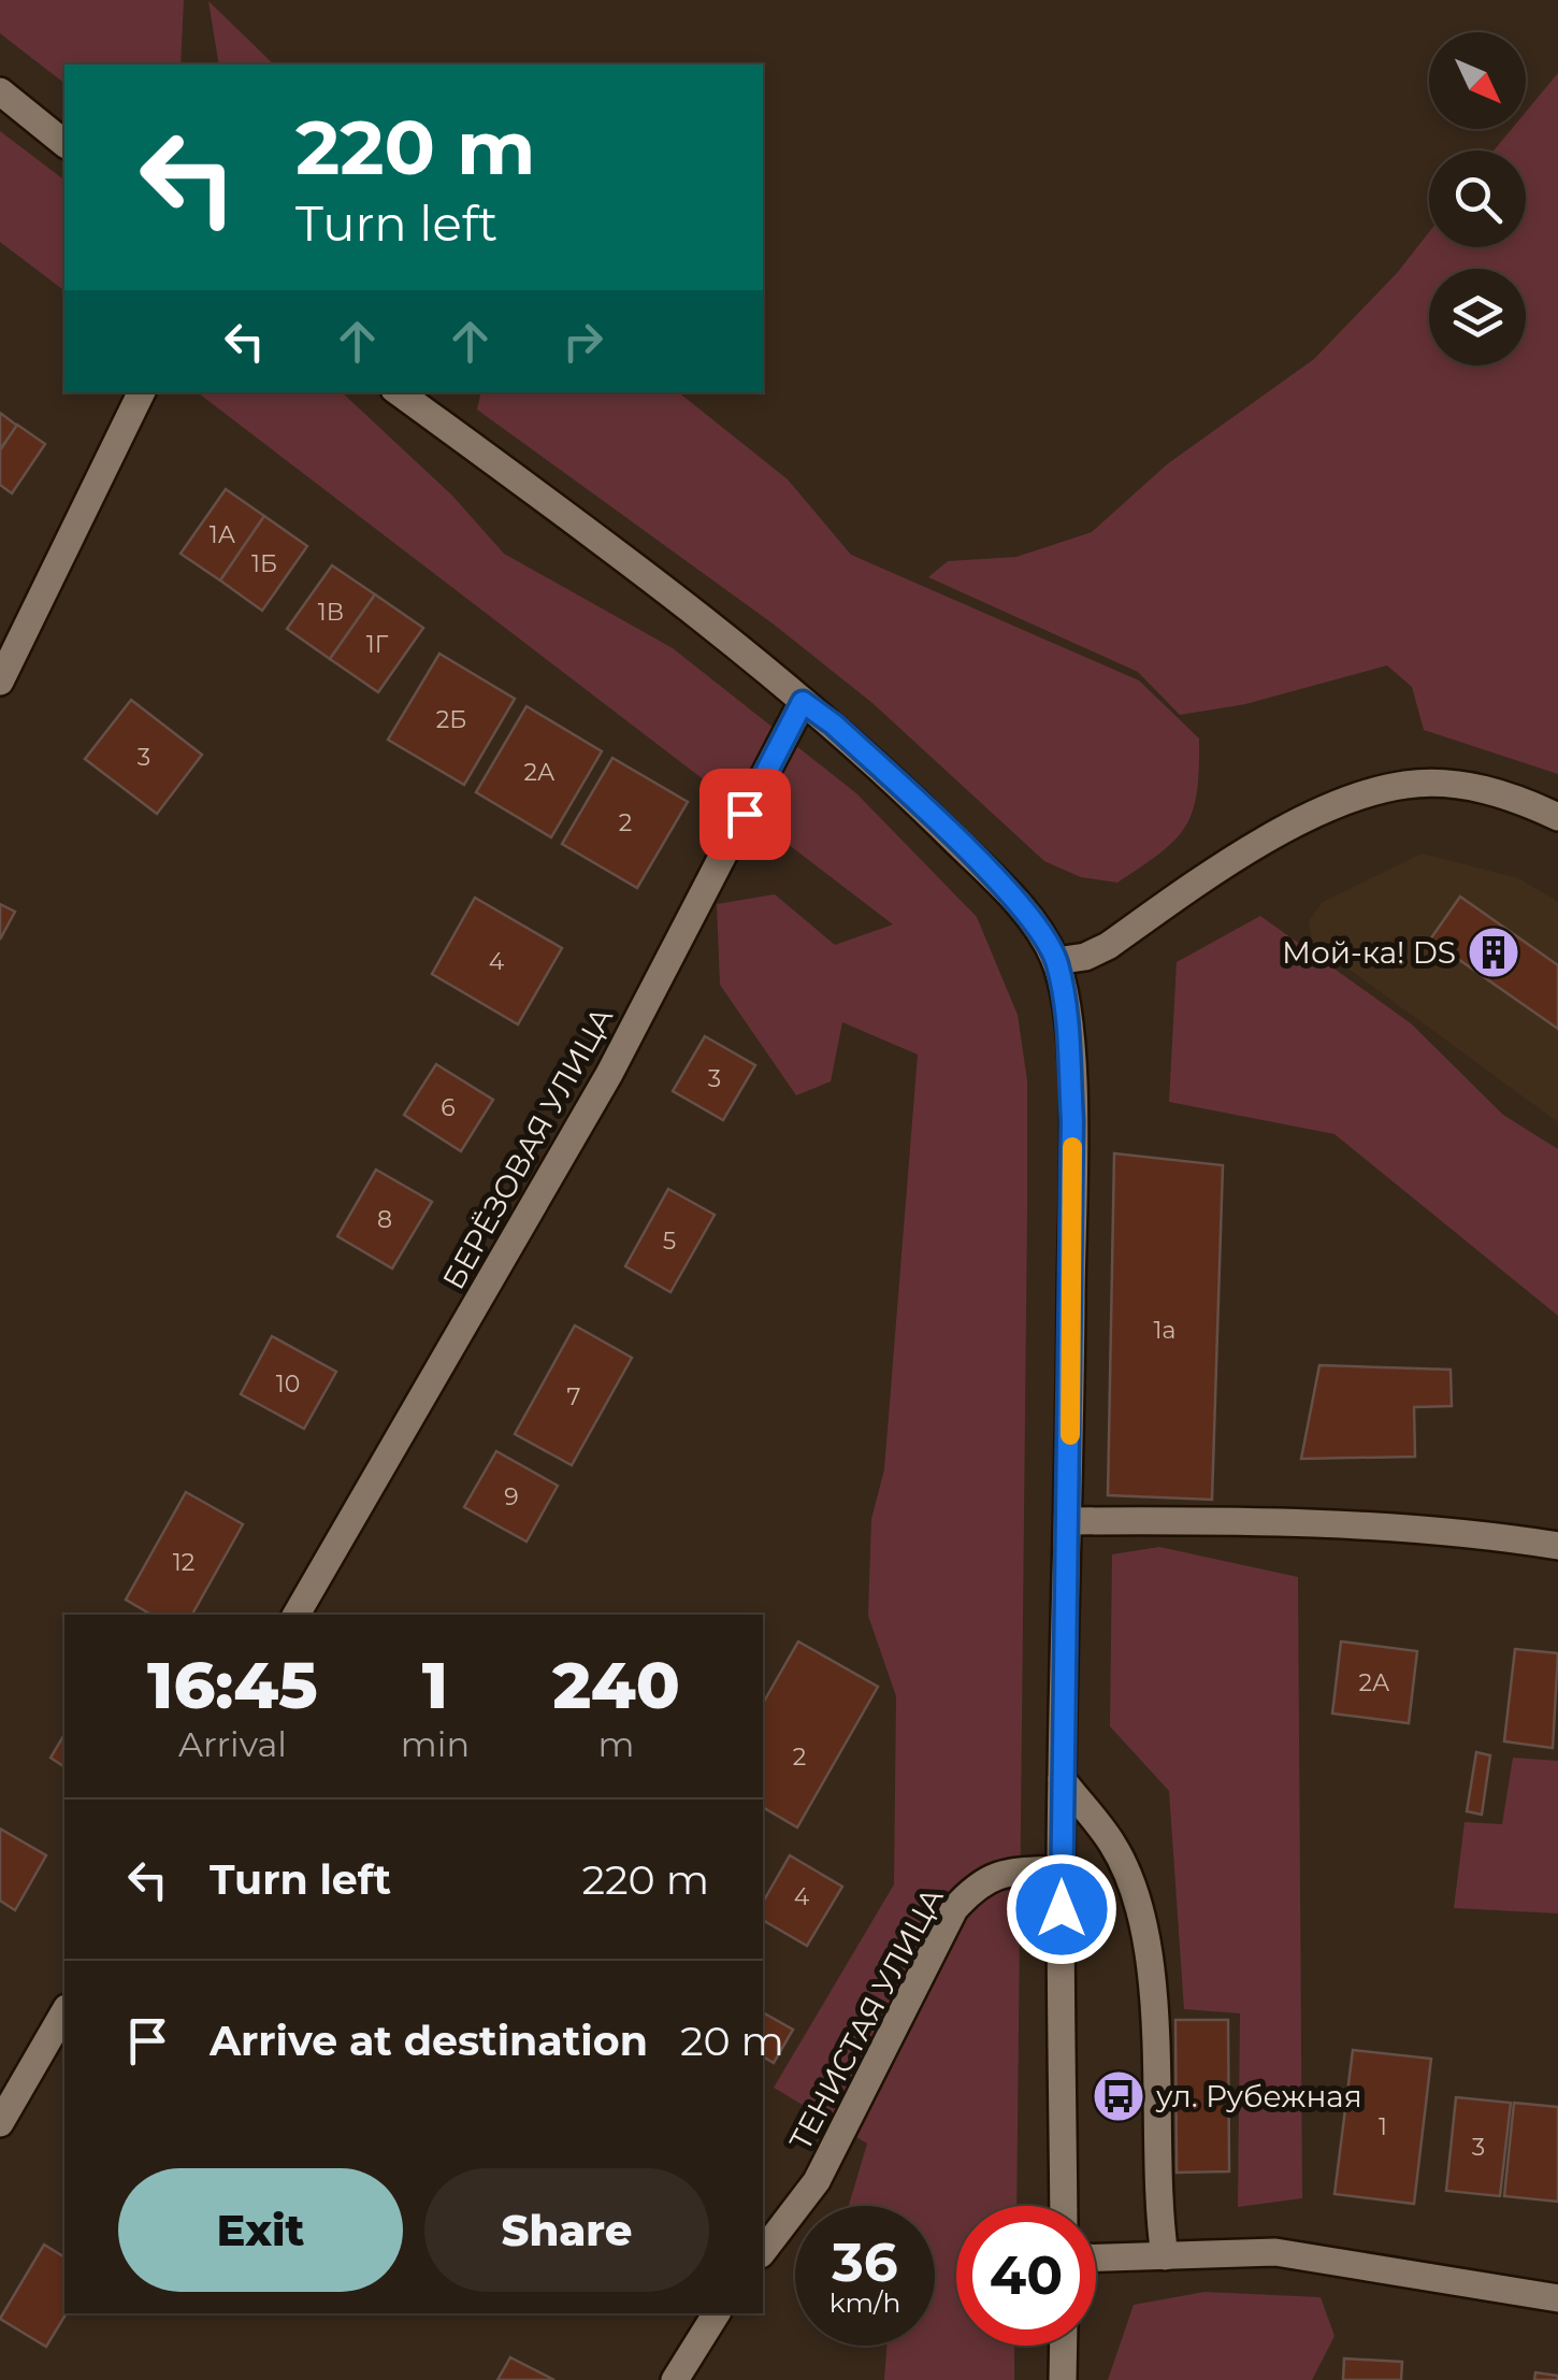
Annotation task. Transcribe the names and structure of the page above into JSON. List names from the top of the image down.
{
  "streets": {
    "street": ["БЕРЁЗОВАЯ УЛИЦА", "ТЕНИСТАЯ УЛИЦА"]
  },
  "places": {
    "building": ["Мой-ка! DS"],
    "bus stop": ["ул. Рубежная"]
  },
  "house_numbers": [
    "1А",
    "1Б",
    "1В",
    "1Г",
    "2Б",
    "3",
    "2А",
    "2",
    "4",
    "3",
    "6",
    "8",
    "5",
    "1а",
    "10",
    "7",
    "9",
    "12",
    "2А",
    "2",
    "4",
    "1",
    "3"
  ],
  "north": "bottom right",
  "page": {
    "turn": ["220 m", "Turn left"],
    "eta": [
      "16:45",
      "Arrival",
      "1",
      "min",
      "240",
      "m"
    ],
    "list": [
      {
        "name": "Turn left",
        "value": "220 m"
      },
      {
        "name": "Arrive at destination",
        "value": "20 m"
      }
    ],
    "buttons": ["Exit", "Share"],
    "speed": "36 km/h",
    "limit": "40"
  }
}
